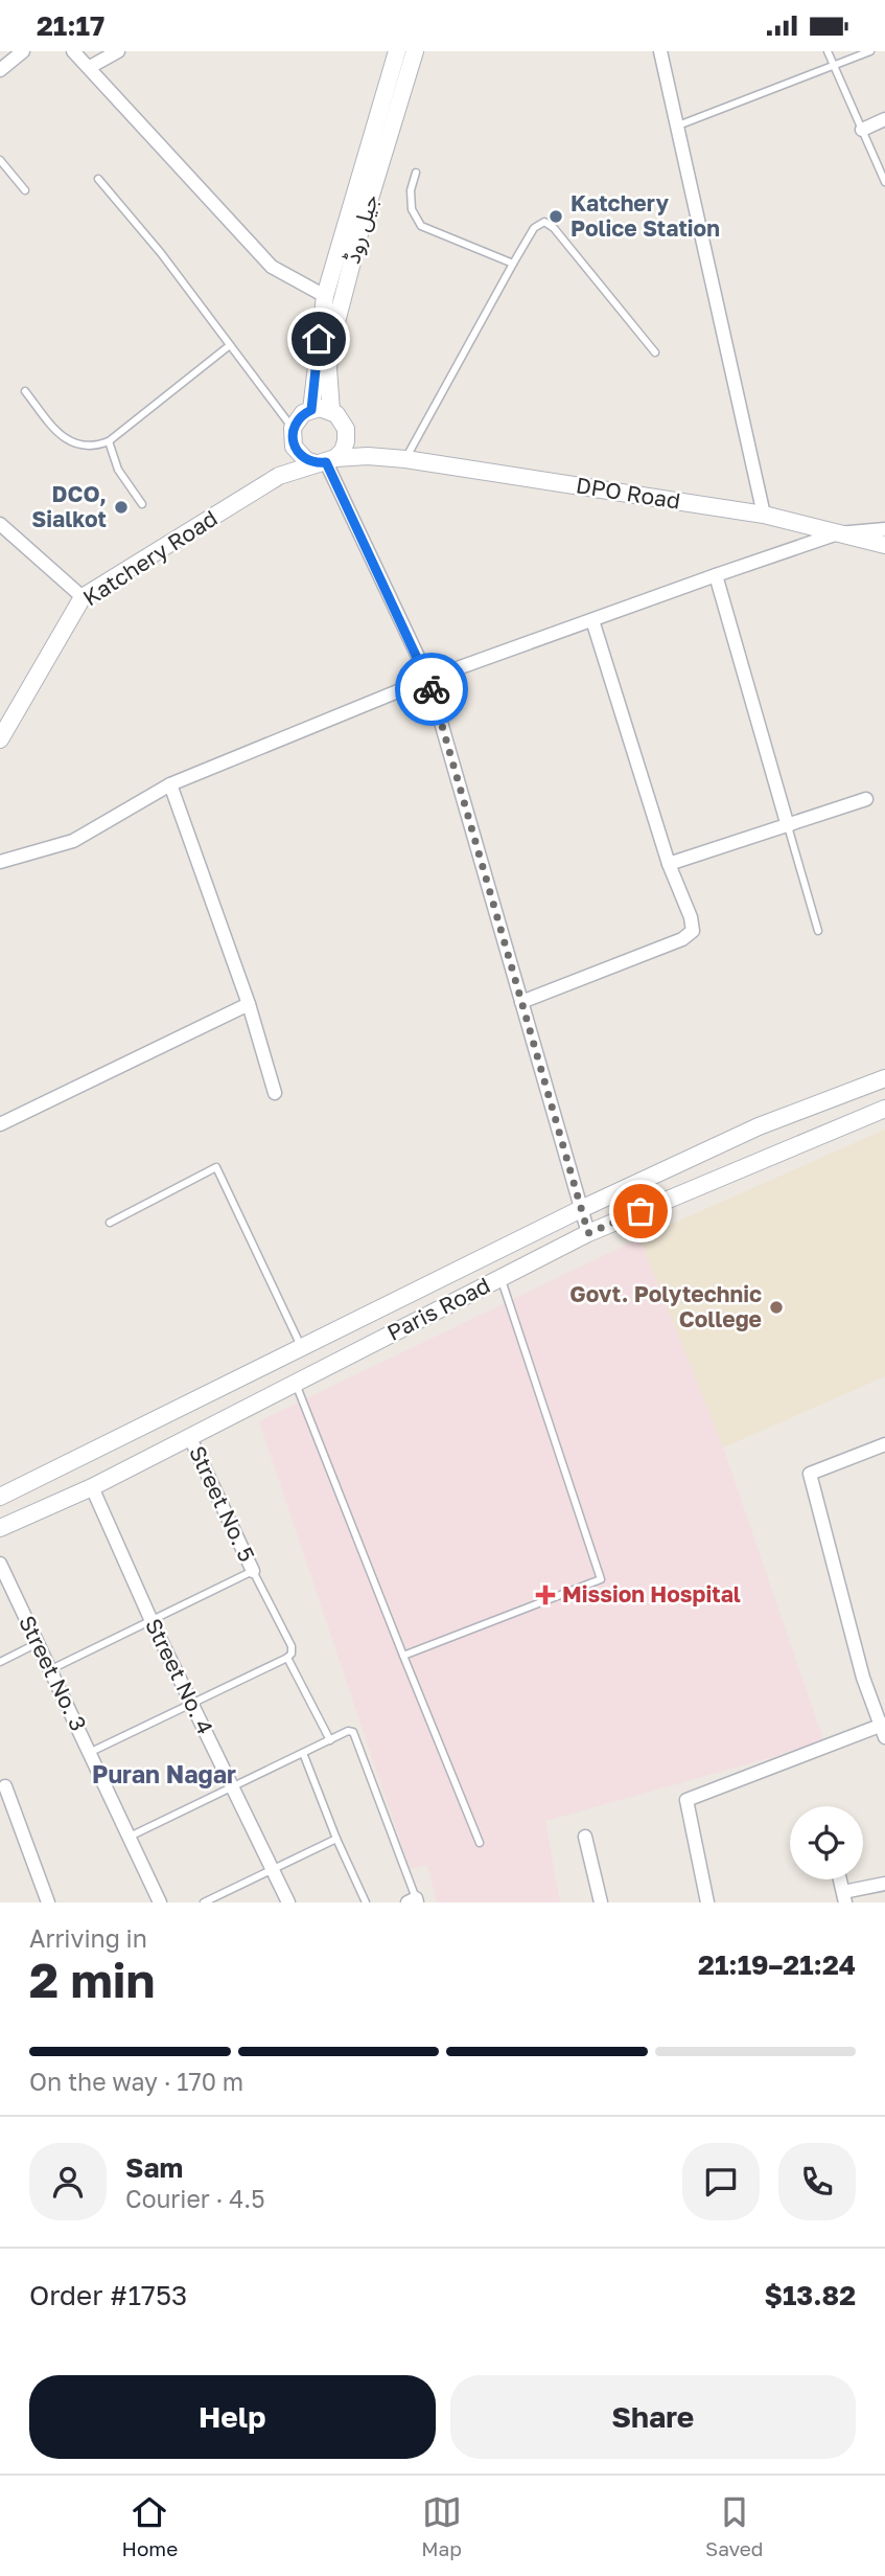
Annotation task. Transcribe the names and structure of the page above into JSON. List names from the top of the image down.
{
  "streets": {
    "main road": [
      "جیل روڈ",
      "DPO Road",
      "Katchery Road",
      "Paris Road"
    ],
    "street": ["Street No. 5", "Street No. 3", "Street No. 4"]
  },
  "crossings": [
    ["جیل روڈ", "DPO Road"],
    ["DPO Road", "Katchery Road"],
    ["Paris Road", "Street No. 5"],
    ["Paris Road", "Street No. 4"]
  ],
  "districts": ["Puran Nagar"],
  "places": {
    "other": ["Katchery Police Station", "DCO, Sialkot", "Govt. Polytechnic College"],
    "health": ["Mission Hospital"]
  },
  "page": {
    "status": "21:17",
    "heading": ["2 min", "Arriving in", "21:19–21:24"],
    "panel": [
      "Sam",
      "Courier · 4.5",
      "Order #1753",
      "$13.82"
    ],
    "bar": "On the way · 170 m",
    "buttons": ["Help", "Share"],
    "tabs": ["Home", "Map", "Saved"]
  }
}
